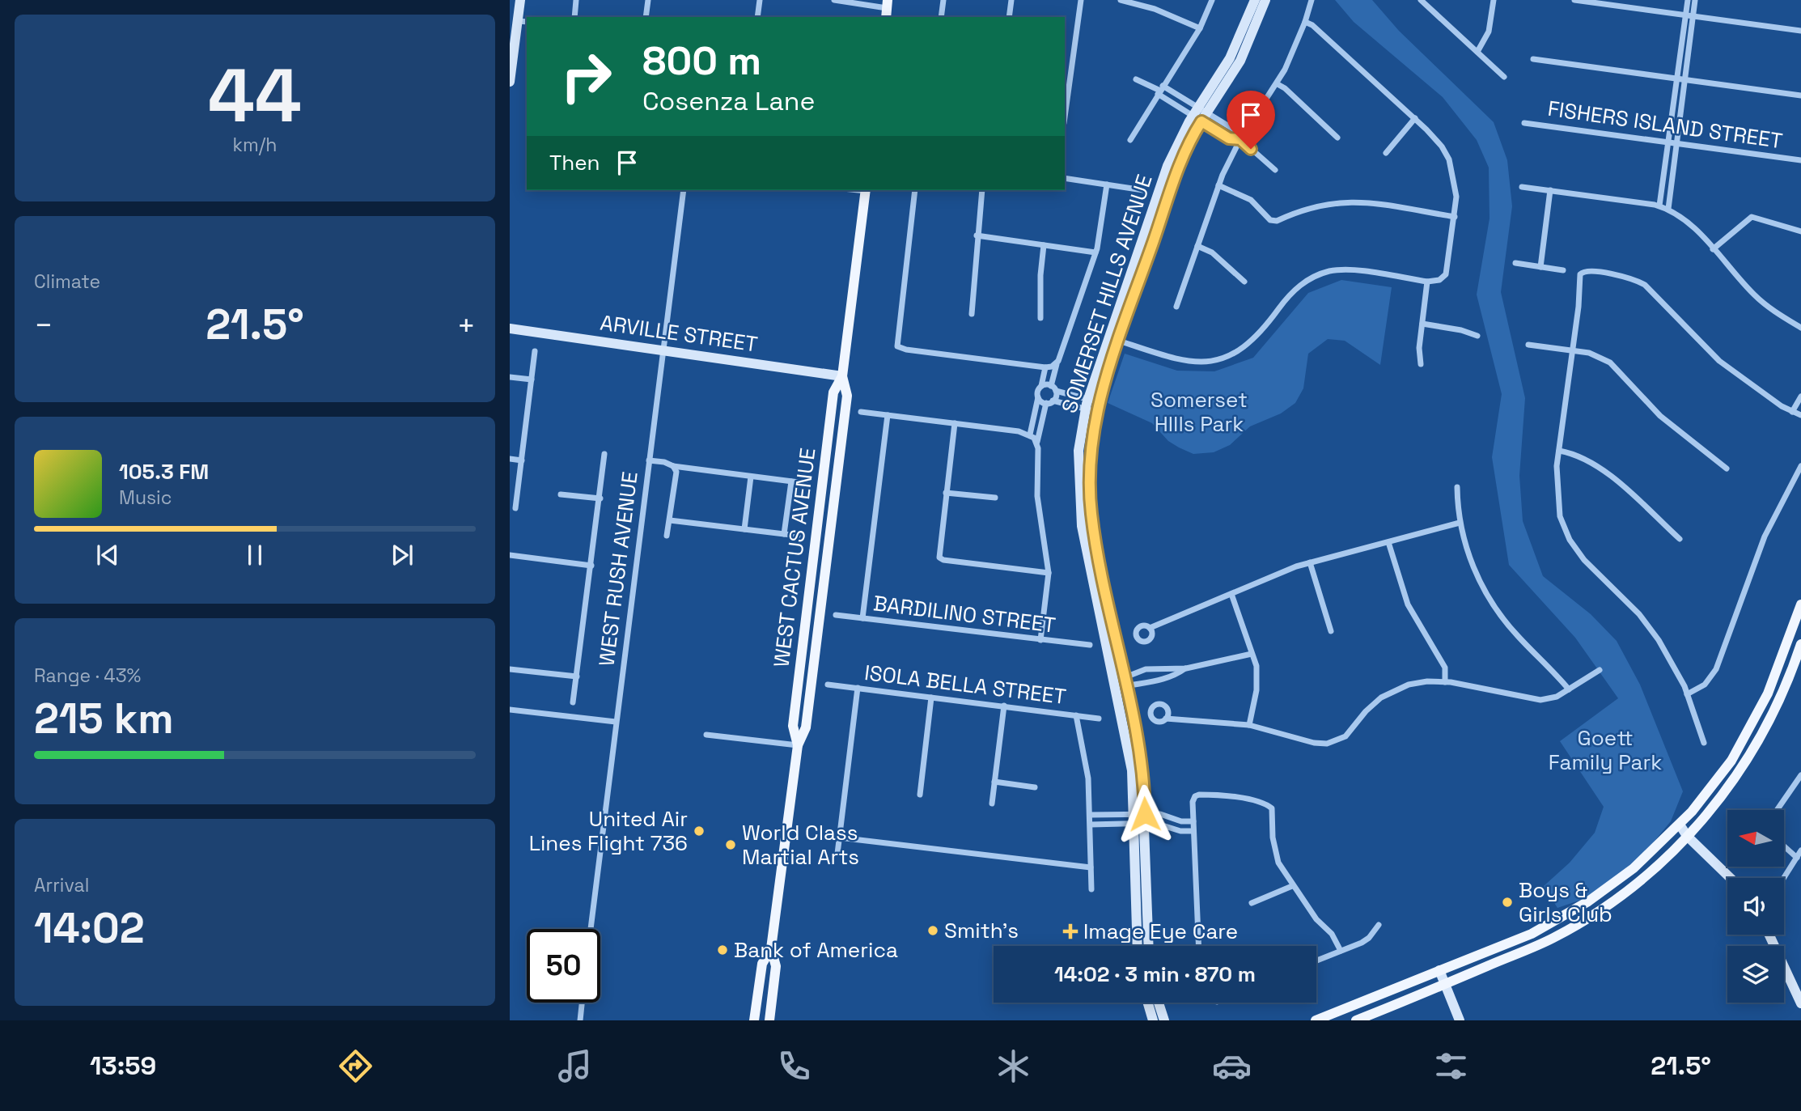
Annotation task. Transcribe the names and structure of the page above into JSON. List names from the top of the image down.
{
  "streets": {
    "main road": ["SOMERSET HILLS AVENUE", "ARVILLE STREET", "WEST CACTUS AVENUE"],
    "street": [
      "FISHERS ISLAND STREET",
      "WEST RUSH AVENUE",
      "BARDILINO STREET",
      "ISOLA BELLA STREET"
    ]
  },
  "crossings": [
    ["ARVILLE STREET", "WEST CACTUS AVENUE"],
    ["ARVILLE STREET", "WEST RUSH AVENUE"]
  ],
  "parks": ["Somerset HIlls Park", "Goett Family Park"],
  "places": {
    "other": [
      "United Air Lines Flight 736",
      "World Class Martial Arts",
      "Boys & Girls Club",
      "Smith's",
      "Bank of America"
    ],
    "health": ["Image Eye Care"]
  },
  "north": "left",
  "page": {
    "tile": [
      ["44", "km/h"],
      "Climate",
      ["Range · 43%", "215 km"],
      ["Arrival", "14:02"]
    ],
    "turn": ["800 m", "Cosenza Lane"],
    "then": "Then",
    "heat": ["−", "21.5°", "+"],
    "song": ["105.3 FM", "Music"],
    "limit": "50",
    "trip": "14:02 · 3 min · 870 m",
    "tabs": ["13:59", "21.5°"]
  }
}
